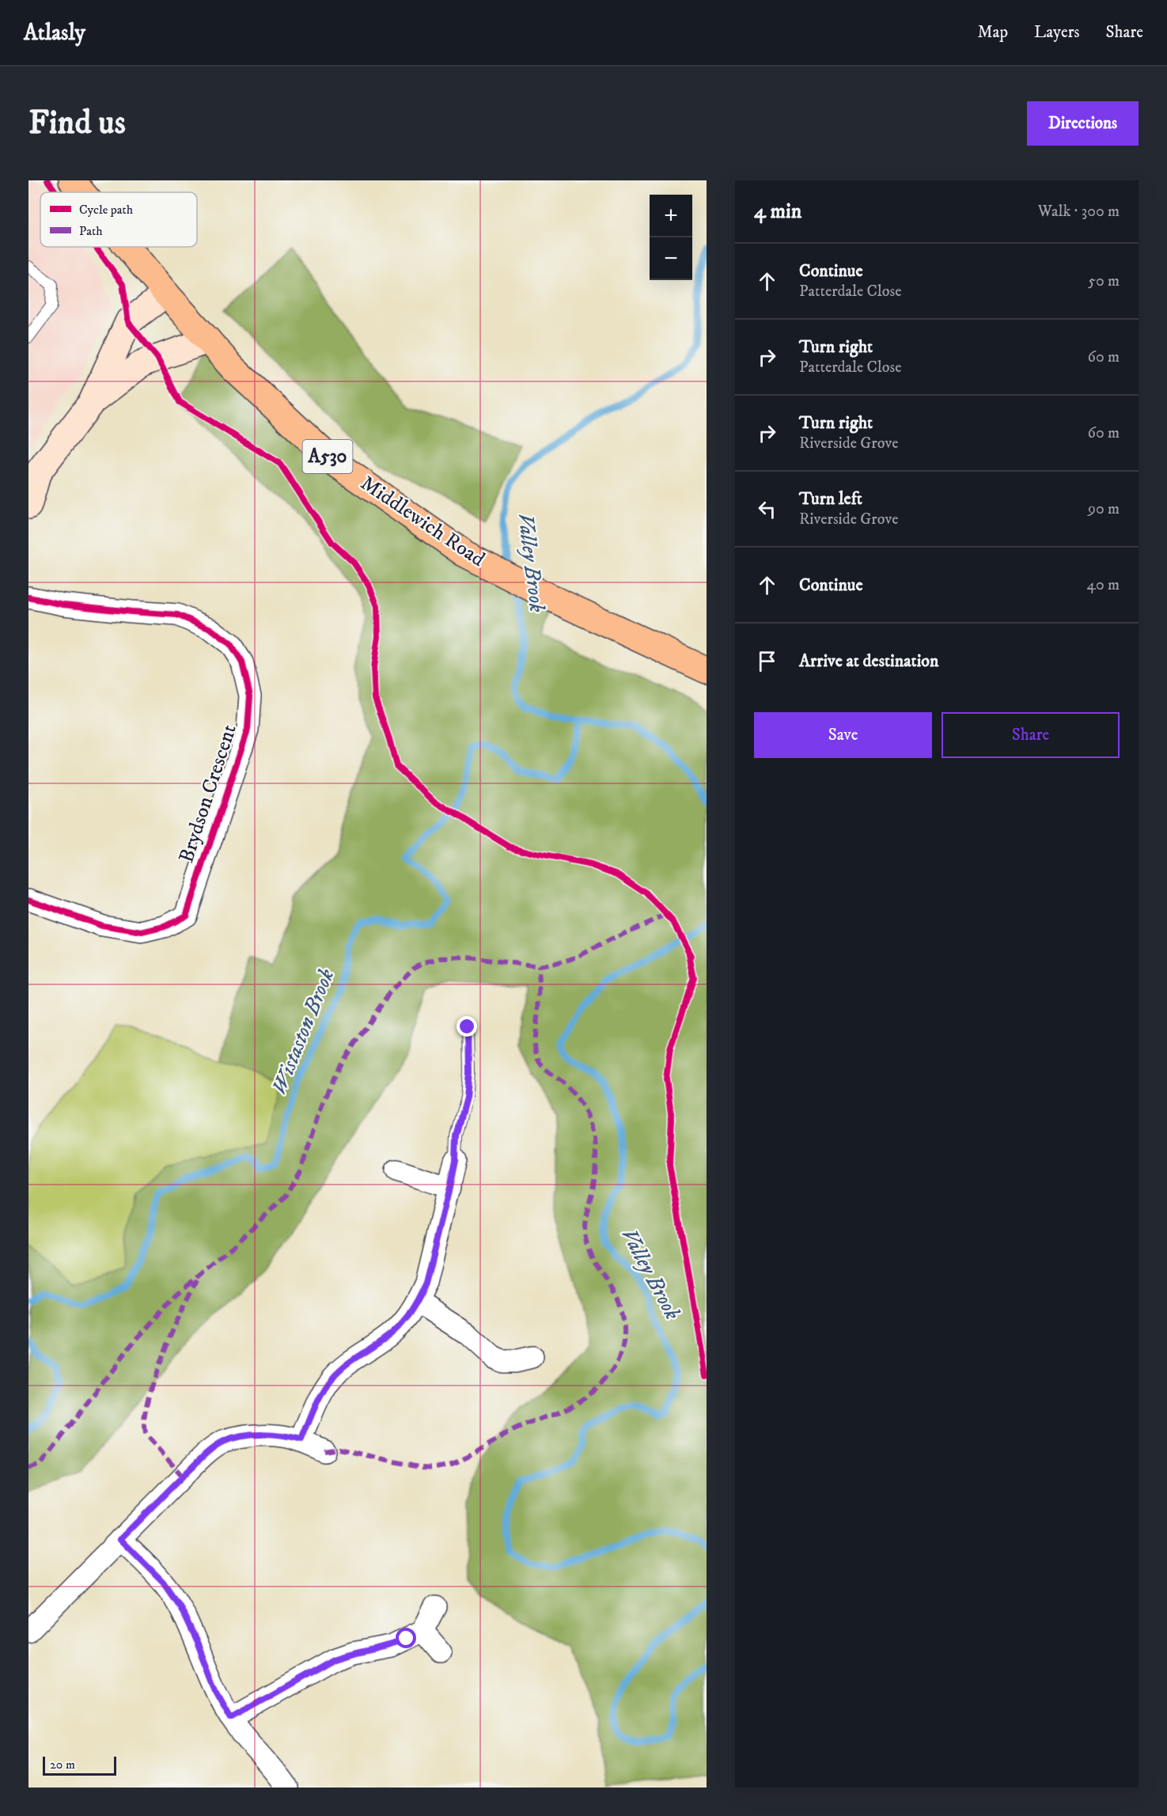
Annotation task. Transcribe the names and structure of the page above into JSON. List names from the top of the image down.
{
  "streets": {
    "highway": ["A530", "Middlewich Road"],
    "street": ["Brydson Crescent"]
  },
  "water": ["Valley Brook", "Wistaston Brook"],
  "legend": ["Cycle path", "Path"],
  "scale_bar": "20 m",
  "page": {
    "header": "Atlasly",
    "nav": ["Map", "Layers", "Share"],
    "buttons": [
      "Directions",
      ["Save", "Share"]
    ],
    "title": "Find us",
    "heading": ["4 min", "Walk · 300 m"],
    "map_buttons": ["+", "−"],
    "list": [
      ["Continue", "Patterdale Close", "50 m"],
      ["Turn right", "Patterdale Close", "60 m"],
      ["Turn right", "Riverside Grove", "60 m"],
      ["Turn left", "Riverside Grove", "90 m"],
      ["Continue", "40 m"],
      "Arrive at destination"
    ],
    "scale": "20 m"
  }
}
